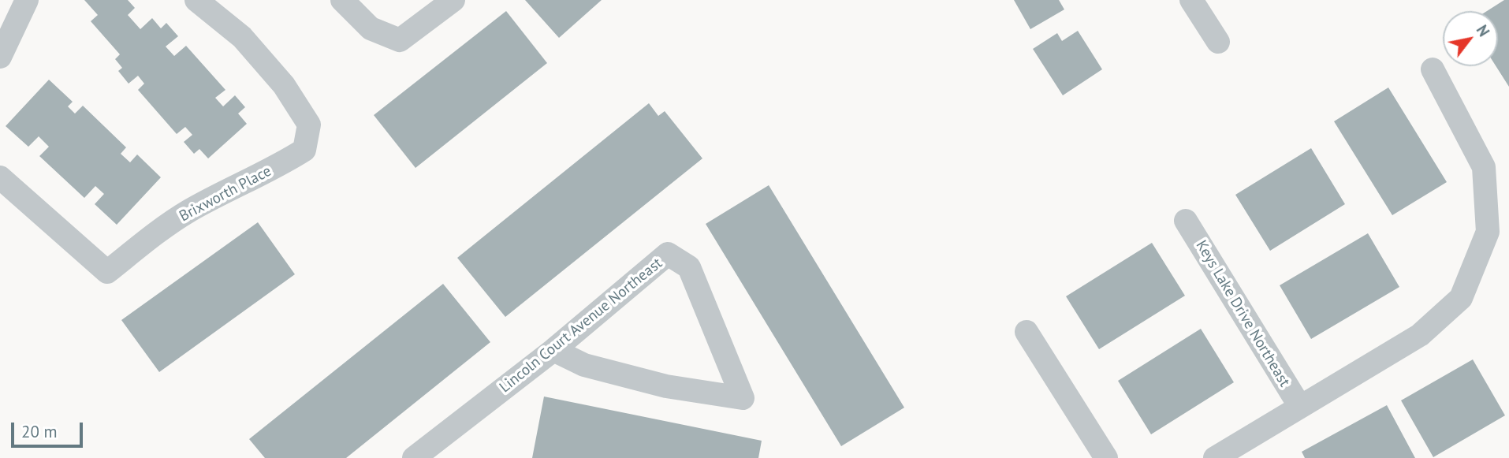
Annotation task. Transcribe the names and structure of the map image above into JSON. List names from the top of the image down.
{
  "streets": {
    "street": ["Brixworth Place", "Keys Lake Drive Northeast", "Lincoln Court Avenue Northeast"]
  },
  "scale_bar": "20 m",
  "north": "top right"
}
